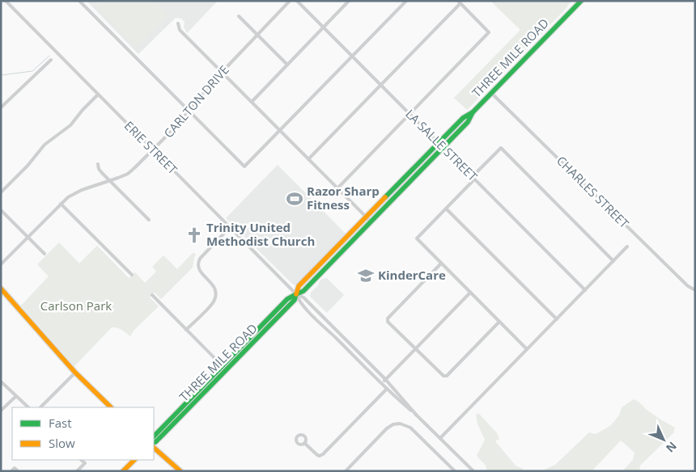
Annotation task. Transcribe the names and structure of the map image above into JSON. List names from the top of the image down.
{
  "streets": {
    "street": [
      "THREE MILE ROAD",
      "CARLTON DRIVE",
      "LA SALLE STREET",
      "ERIE STREET",
      "CHARLES STREET"
    ]
  },
  "crossings": [
    ["THREE MILE ROAD", "LA SALLE STREET"],
    ["THREE MILE ROAD", "ERIE STREET"],
    ["THREE MILE ROAD", "CHARLES STREET"],
    ["CARLTON DRIVE", "ERIE STREET"]
  ],
  "parks": ["Carlson Park"],
  "places": {
    "sports": ["Razor Sharp Fitness"],
    "church": ["Trinity United Methodist Church"],
    "school or university": ["KinderCare"]
  },
  "legend": ["Fast", "Slow"],
  "north": "bottom right"
}
